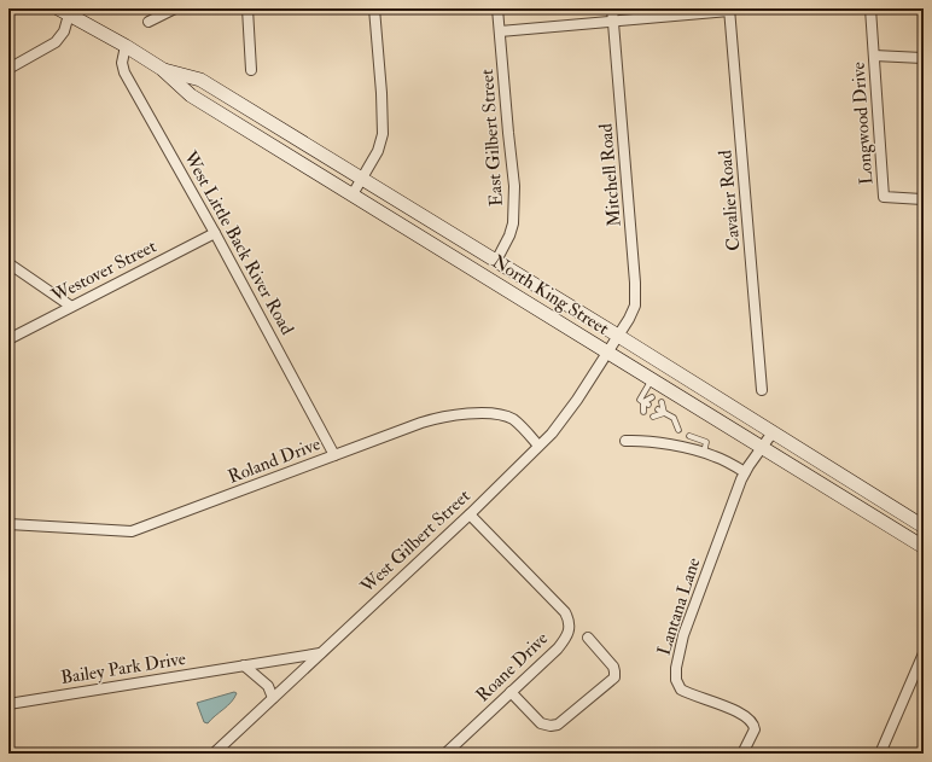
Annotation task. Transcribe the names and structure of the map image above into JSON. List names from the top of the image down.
{
  "streets": {
    "main road": ["North King Street"],
    "street": [
      "Longwood Drive",
      "East Gilbert Street",
      "Mitchell Road",
      "Cavalier Road",
      "West Little Back River Road",
      "Westover Street",
      "Roland Drive",
      "West Gilbert Street",
      "Lantana Lane",
      "Roane Drive",
      "Bailey Park Drive"
    ]
  },
  "crossings": [
    ["East Gilbert Street", "North King Street"],
    ["Mitchell Road", "North King Street"],
    ["Mitchell Road", "West Gilbert Street"],
    ["West Little Back River Road", "Westover Street"],
    ["West Little Back River Road", "North King Street"],
    ["West Little Back River Road", "Roland Drive"],
    ["North King Street", "West Gilbert Street"],
    ["North King Street", "Lantana Lane"],
    ["Roland Drive", "West Gilbert Street"],
    ["West Gilbert Street", "Roane Drive"],
    ["West Gilbert Street", "Bailey Park Drive"]
  ]
}
